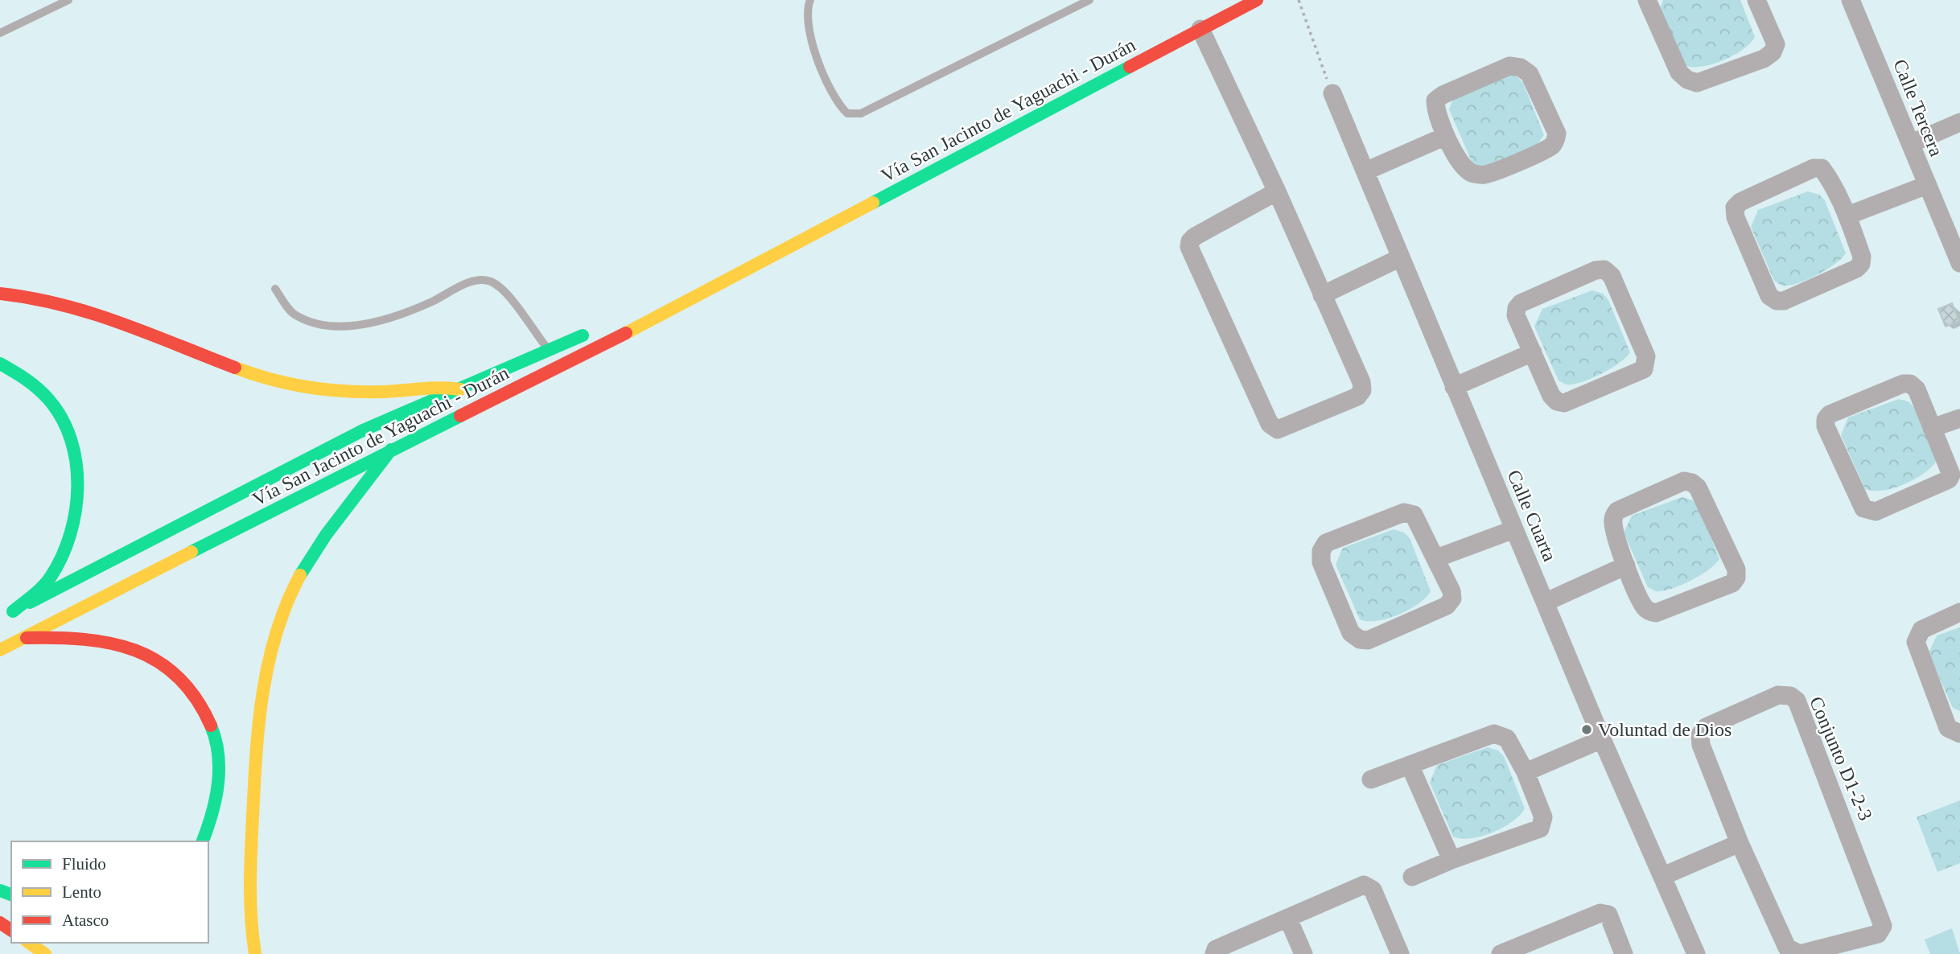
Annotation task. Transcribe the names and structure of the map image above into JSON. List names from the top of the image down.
{
  "streets": {
    "main road": ["Vía San Jacinto de Yaguachi - Durán"],
    "street": ["Calle Tercera", "Calle Cuarta", "Conjunto D1-2-3"]
  },
  "places": ["Voluntad de Dios"],
  "legend": ["Fluido", "Lento", "Atasco"]
}
